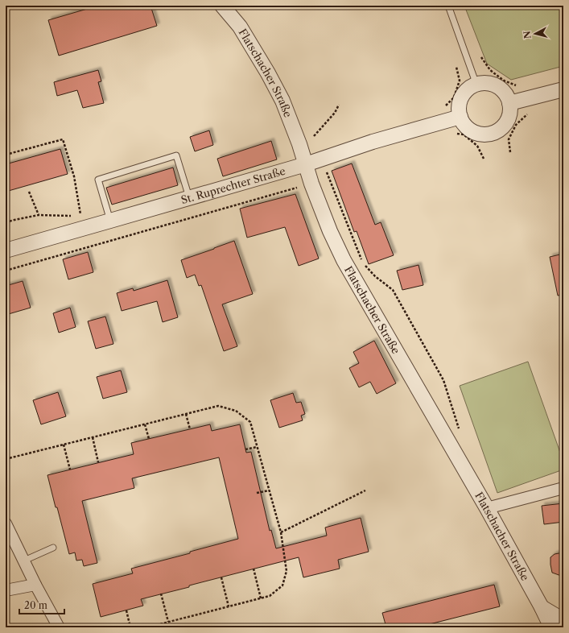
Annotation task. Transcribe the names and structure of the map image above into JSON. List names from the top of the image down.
{
  "streets": {
    "street": ["Flatschacher Straße", "St. Ruprechter Straße"]
  },
  "crossings": [
    ["Flatschacher Straße", "St. Ruprechter Straße"]
  ],
  "scale_bar": "20 m",
  "north": "left"
}
